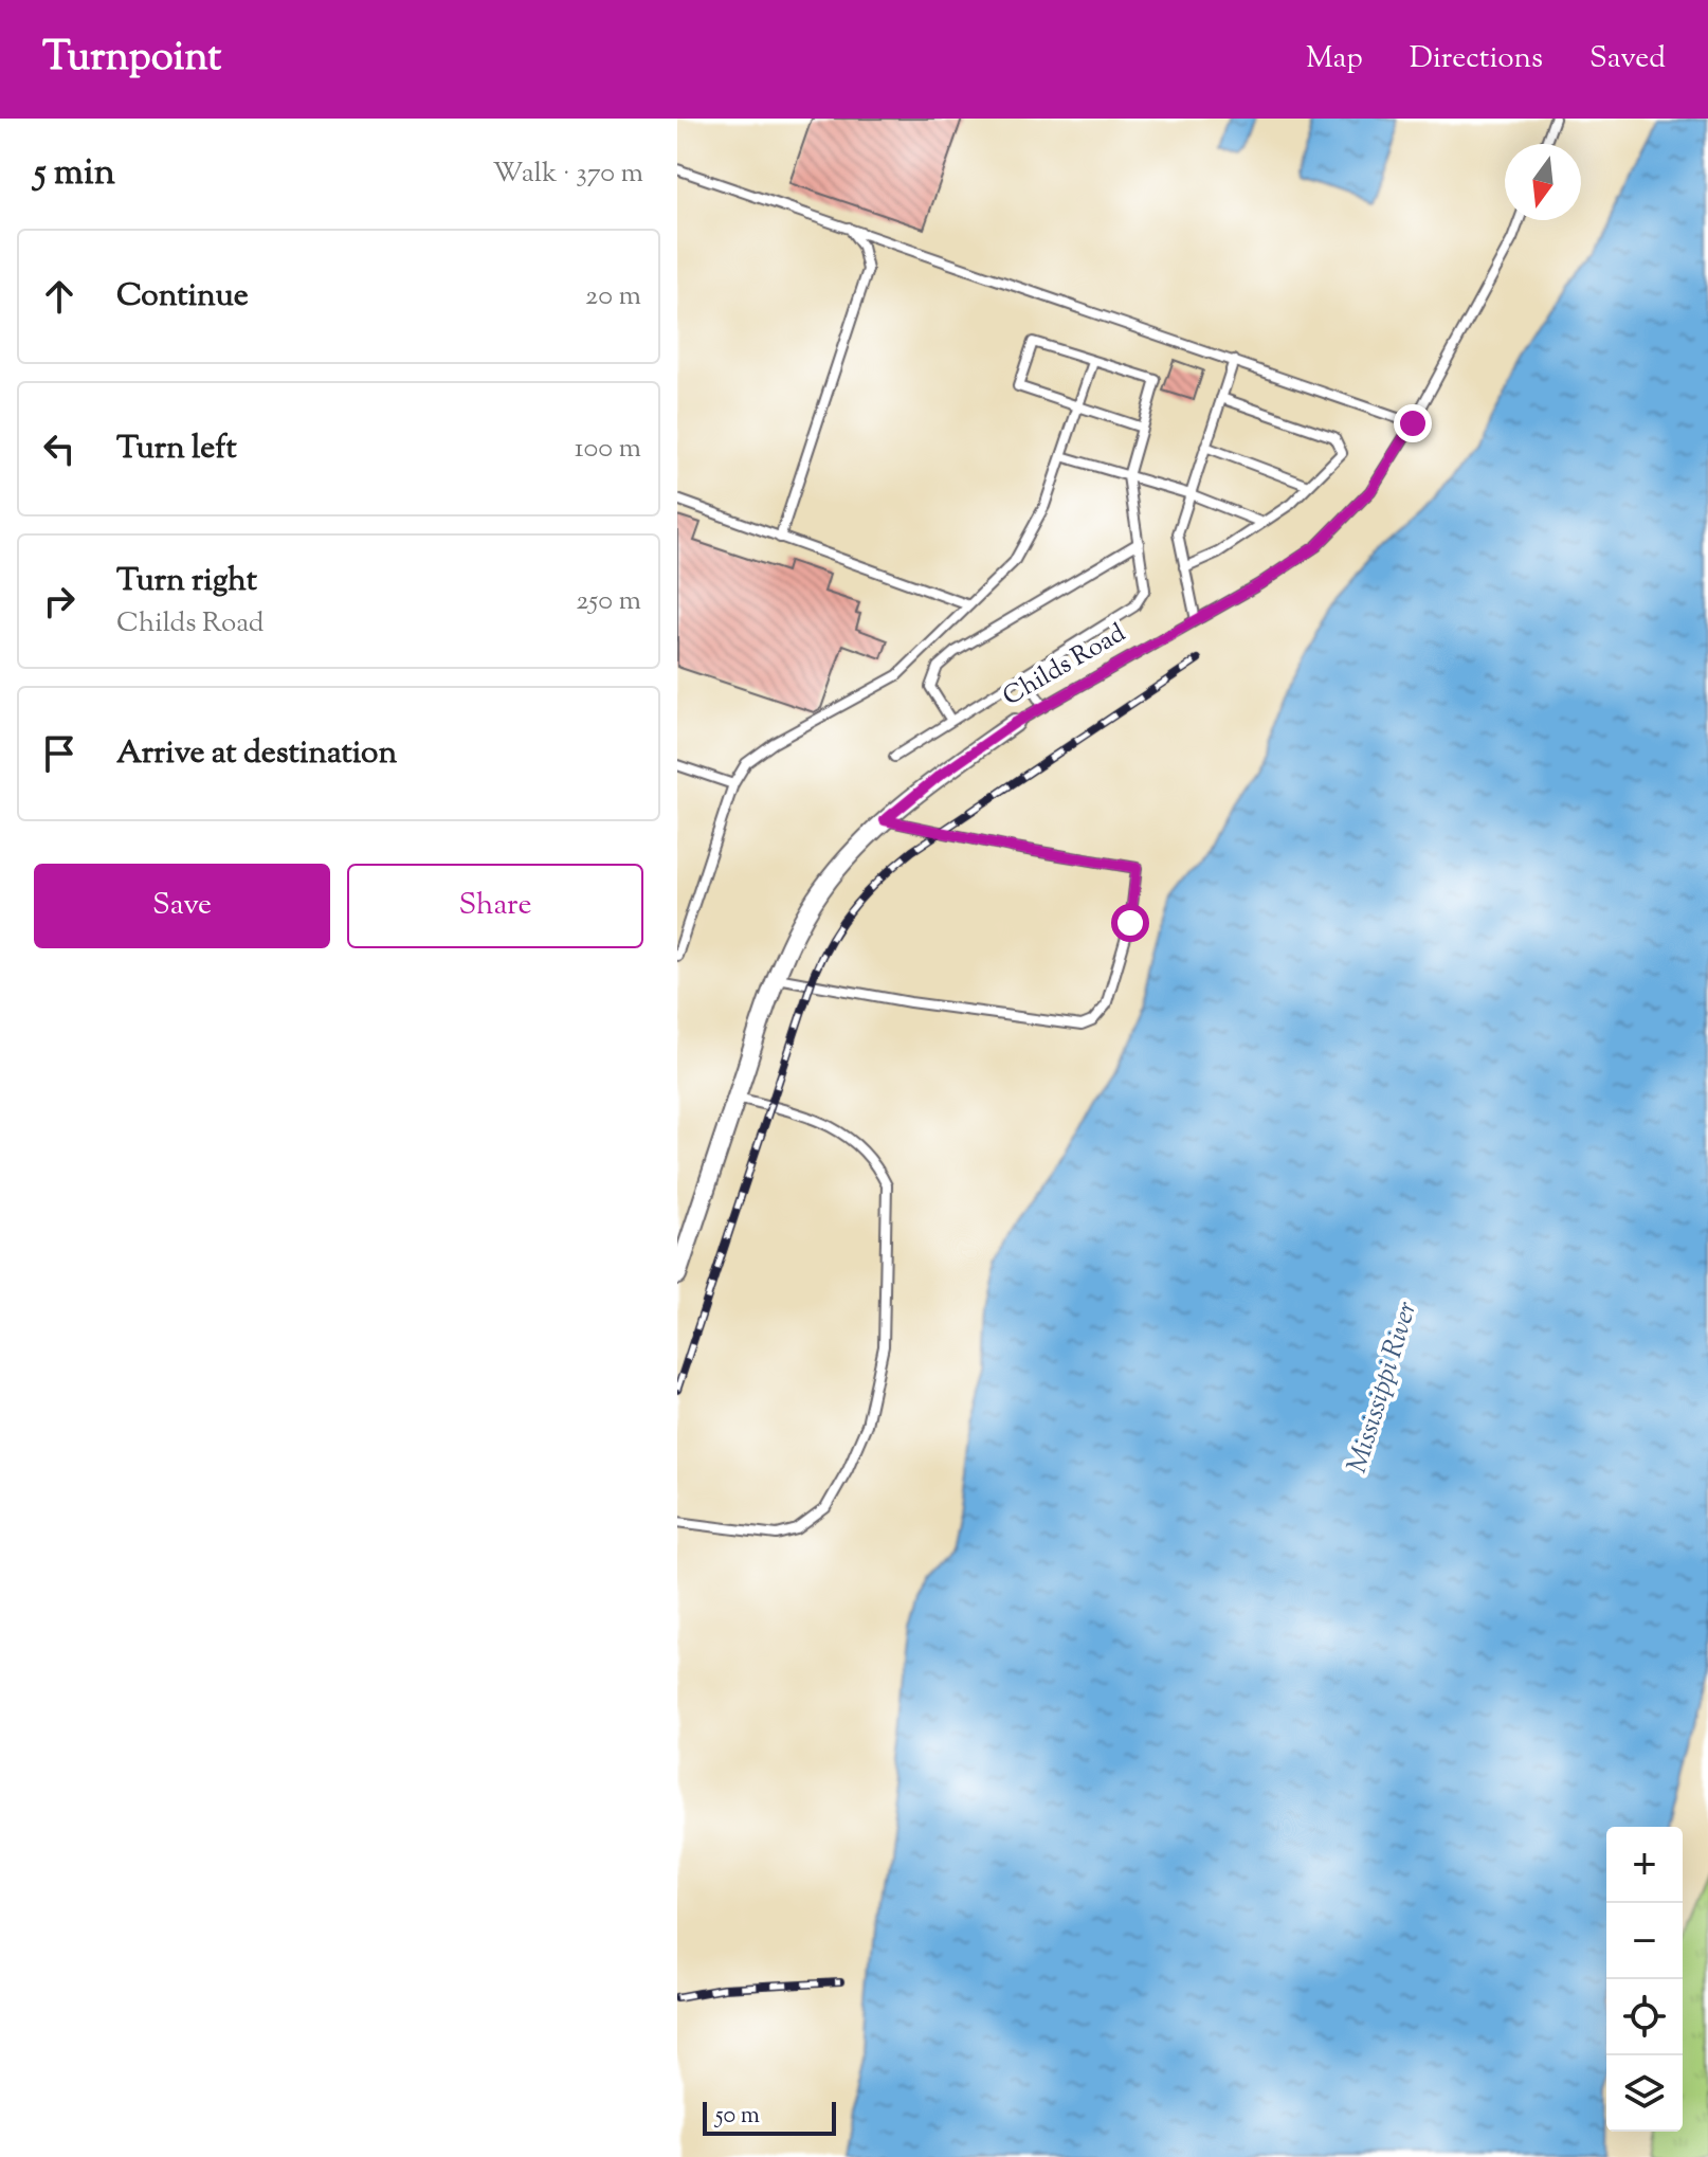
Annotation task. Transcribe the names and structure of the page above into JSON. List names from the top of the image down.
{
  "streets": {
    "street": ["Childs Road"]
  },
  "water": ["Mississippi River"],
  "scale_bar": "50 m",
  "north": "bottom",
  "page": {
    "header": "Turnpoint",
    "nav": ["Map", "Directions", "Saved"],
    "heading": ["5 min", "Walk · 370 m"],
    "list": [
      ["Continue", "20 m"],
      ["Turn left", "100 m"],
      ["Turn right", "Childs Road", "250 m"],
      "Arrive at destination"
    ],
    "buttons": ["Save", "Share"],
    "map_buttons": ["+", "−"],
    "scale": "50 m"
  }
}
